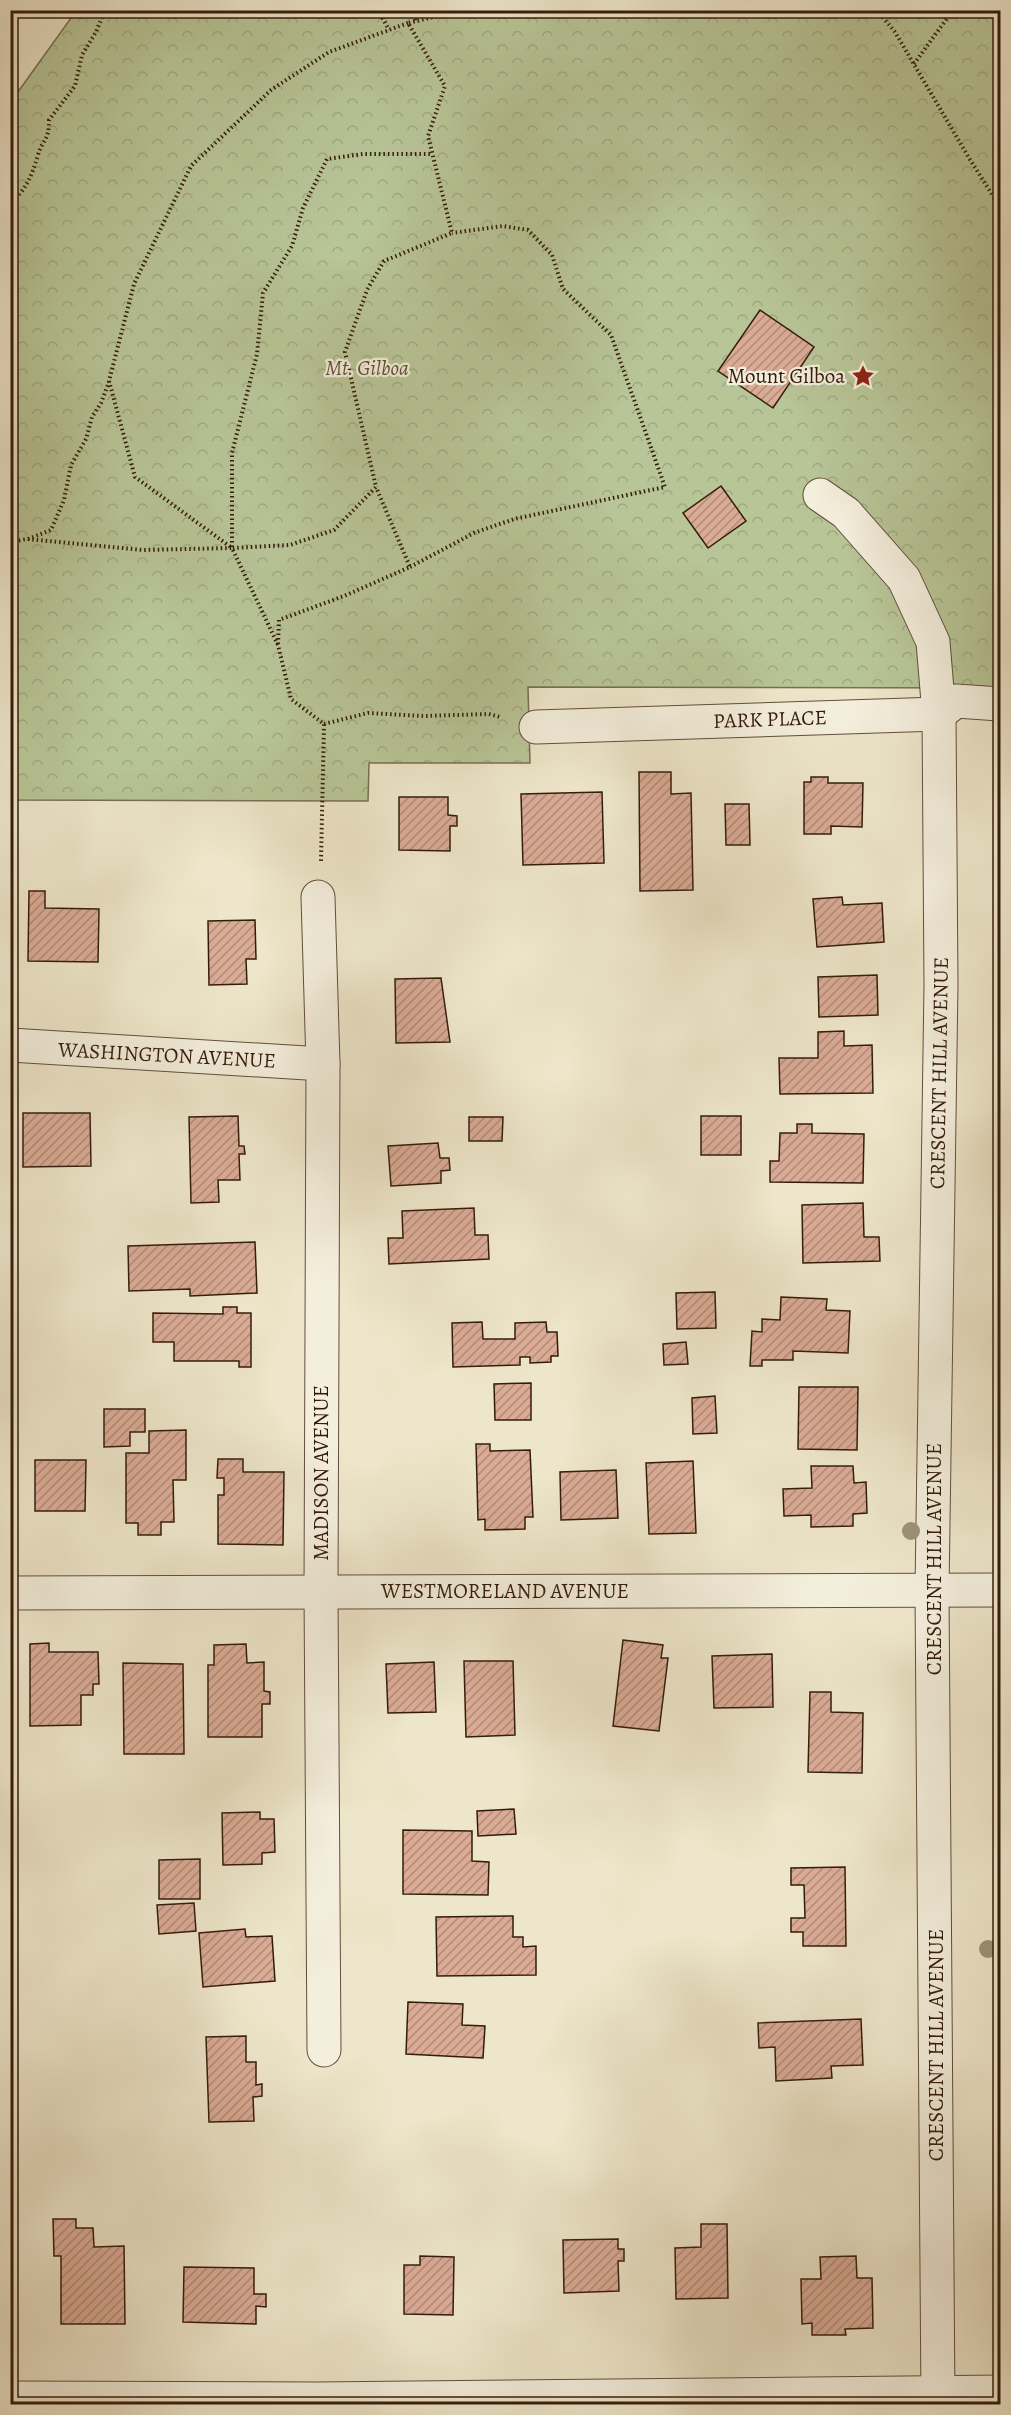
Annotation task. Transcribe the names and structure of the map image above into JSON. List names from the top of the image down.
{
  "streets": {
    "street": [
      "PARK PLACE",
      "WASHINGTON AVENUE",
      "CRESCENT HILL AVENUE",
      "MADISON AVENUE",
      "WESTMORELAND AVENUE"
    ]
  },
  "crossings": [
    ["PARK PLACE", "CRESCENT HILL AVENUE"],
    ["WASHINGTON AVENUE", "MADISON AVENUE"],
    ["CRESCENT HILL AVENUE", "WESTMORELAND AVENUE"],
    ["MADISON AVENUE", "WESTMORELAND AVENUE"]
  ],
  "parks": ["Mt. Gilboa"],
  "places": {
    "place": ["Mount Gilboa"]
  }
}
